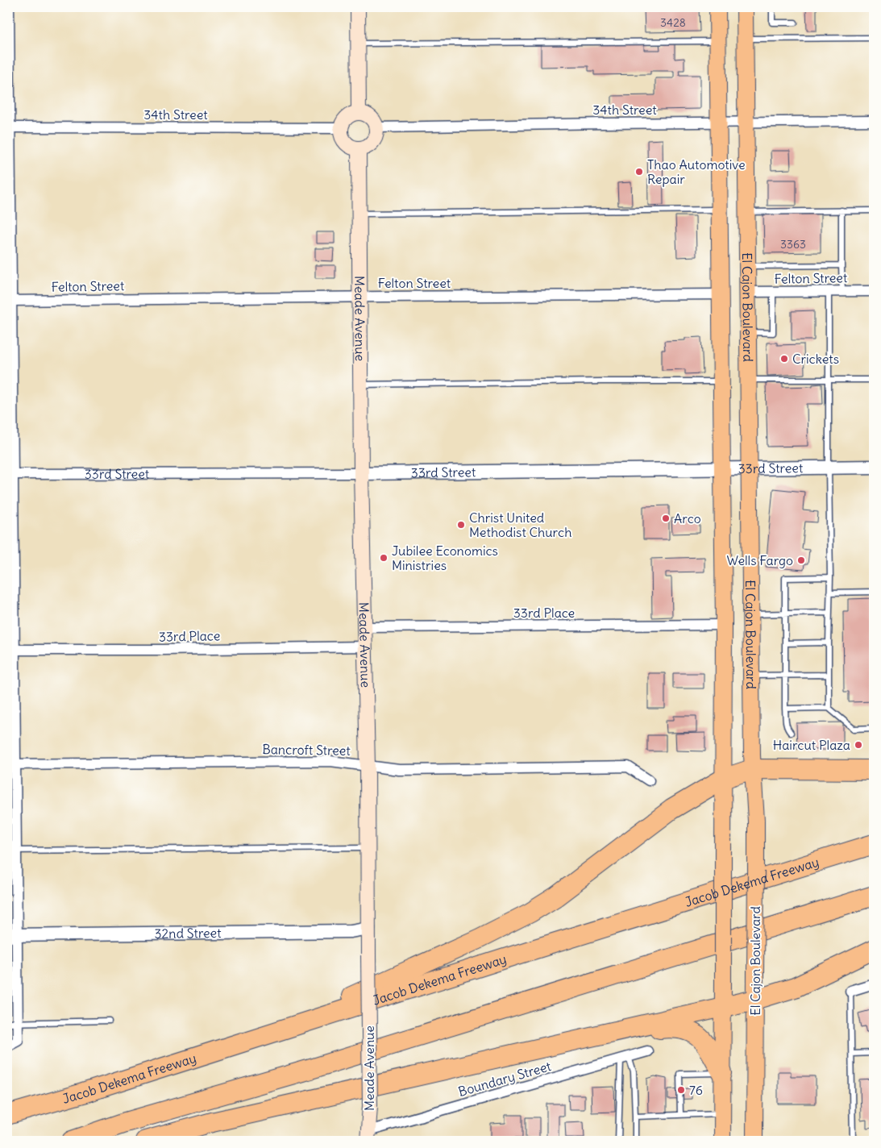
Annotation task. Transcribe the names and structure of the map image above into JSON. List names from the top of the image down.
{
  "streets": {
    "highway": ["Jacob Dekema Freeway"],
    "main road": ["El Cajon Boulevard", "Meade Avenue"],
    "street": [
      "34th Street",
      "Felton Street",
      "33rd Street",
      "33rd Place",
      "Bancroft Street",
      "32nd Street",
      "Boundary Street"
    ]
  },
  "crossings": [
    ["34th Street", "El Cajon Boulevard"],
    ["34th Street", "Meade Avenue"],
    ["Felton Street", "El Cajon Boulevard"],
    ["Felton Street", "Meade Avenue"],
    ["El Cajon Boulevard", "33rd Street"],
    ["El Cajon Boulevard", "33rd Place"],
    ["Meade Avenue", "33rd Street"],
    ["Meade Avenue", "33rd Place"],
    ["Meade Avenue", "Bancroft Street"],
    ["Meade Avenue", "32nd Street"],
    ["Meade Avenue", "Boundary Street"]
  ],
  "places": [
    "Thao Automotive Repair",
    "Crickets",
    "Arco",
    "Christ United Methodist Church",
    "Jubilee Economics Ministries",
    "Wells Fargo",
    "Haircut Plaza",
    "76"
  ],
  "house_numbers": ["3428", "3363"]
}
